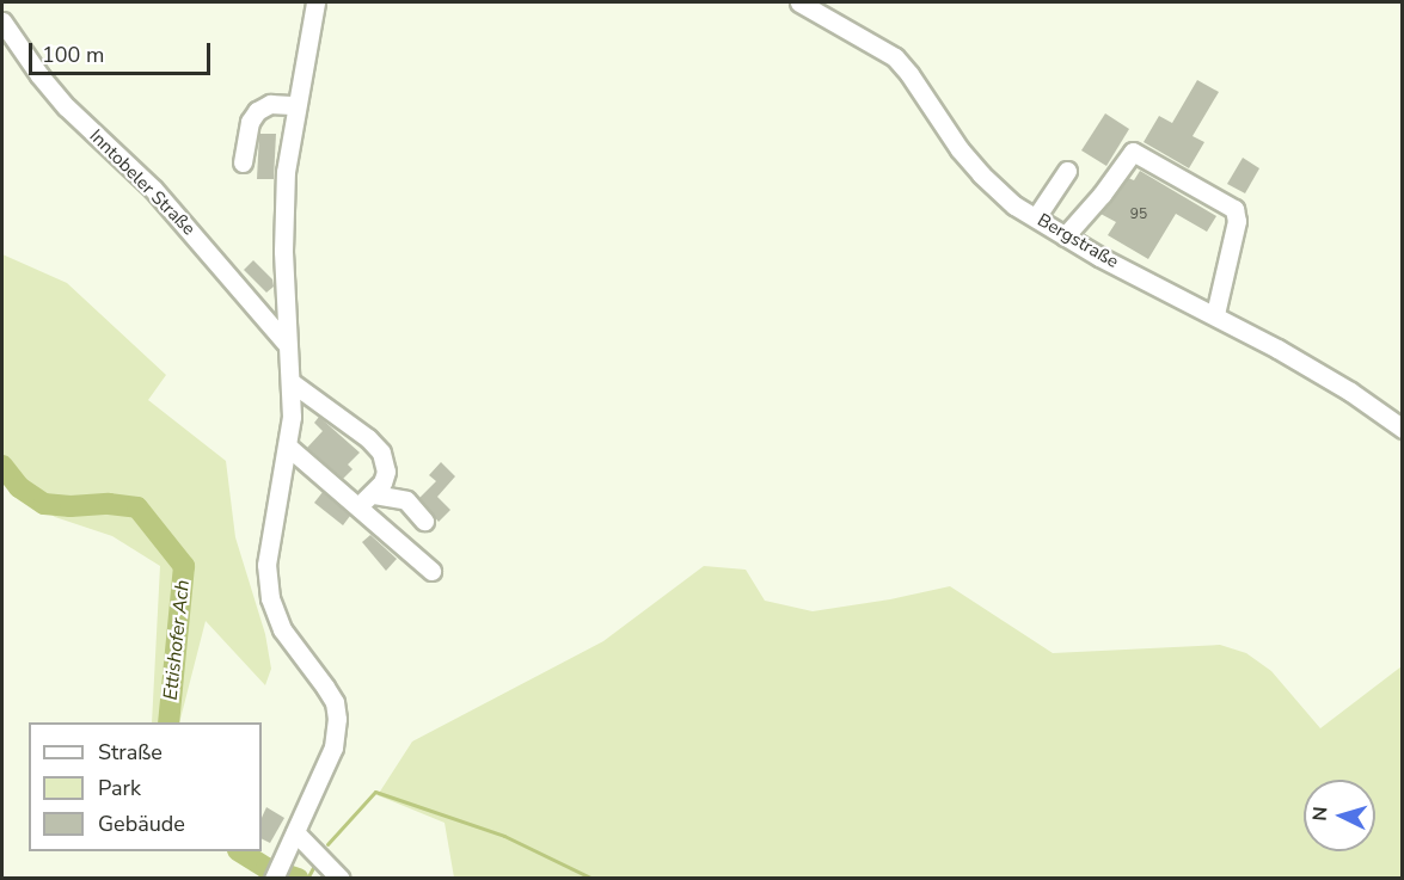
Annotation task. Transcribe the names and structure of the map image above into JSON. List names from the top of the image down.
{
  "streets": {
    "street": ["Inntobeler Straße", "Bergstraße"]
  },
  "water": ["Ettishofer Ach"],
  "house_numbers": ["95"],
  "legend": ["Straße", "Park", "Gebäude"],
  "scale_bar": "100 m",
  "north": "left"
}
